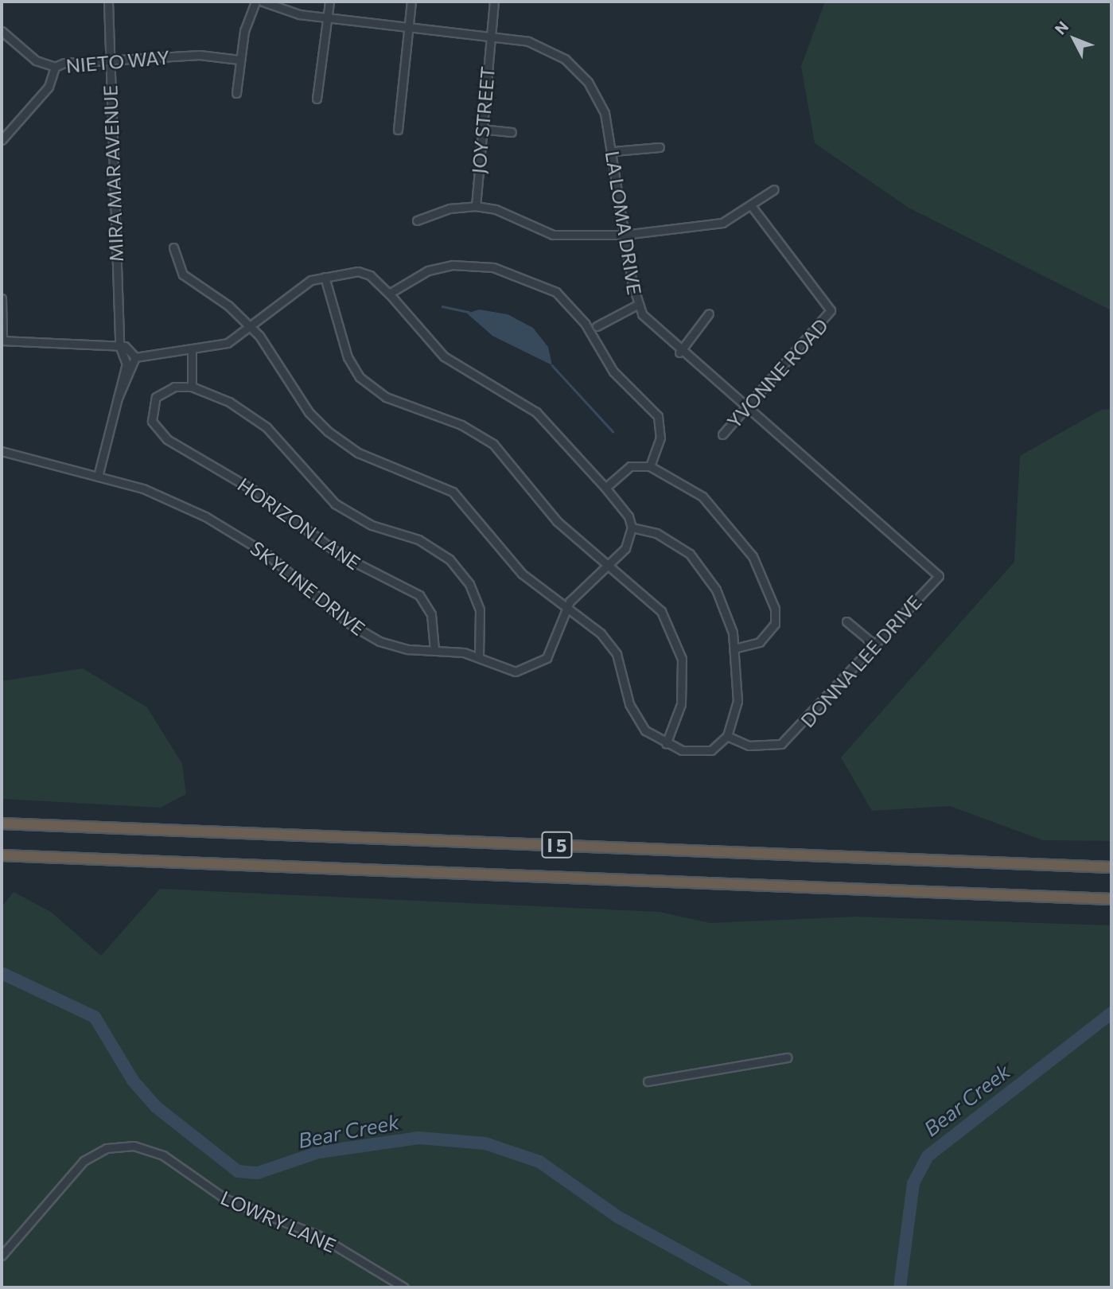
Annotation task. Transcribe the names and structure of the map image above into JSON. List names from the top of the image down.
{
  "streets": {
    "highway": ["I 5"],
    "street": [
      "NIETO WAY",
      "JOY STREET",
      "MIRA MAR AVENUE",
      "LA LOMA DRIVE",
      "YVONNE ROAD",
      "HORIZON LANE",
      "SKYLINE DRIVE",
      "DONNA LEE DRIVE",
      "LOWRY LANE"
    ]
  },
  "crossings": [
    ["NIETO WAY", "MIRA MAR AVENUE"],
    ["JOY STREET", "LA LOMA DRIVE"],
    ["MIRA MAR AVENUE", "SKYLINE DRIVE"],
    ["LA LOMA DRIVE", "YVONNE ROAD"],
    ["LA LOMA DRIVE", "DONNA LEE DRIVE"],
    ["HORIZON LANE", "SKYLINE DRIVE"]
  ],
  "water": ["Bear Creek"],
  "north": "top left"
}
